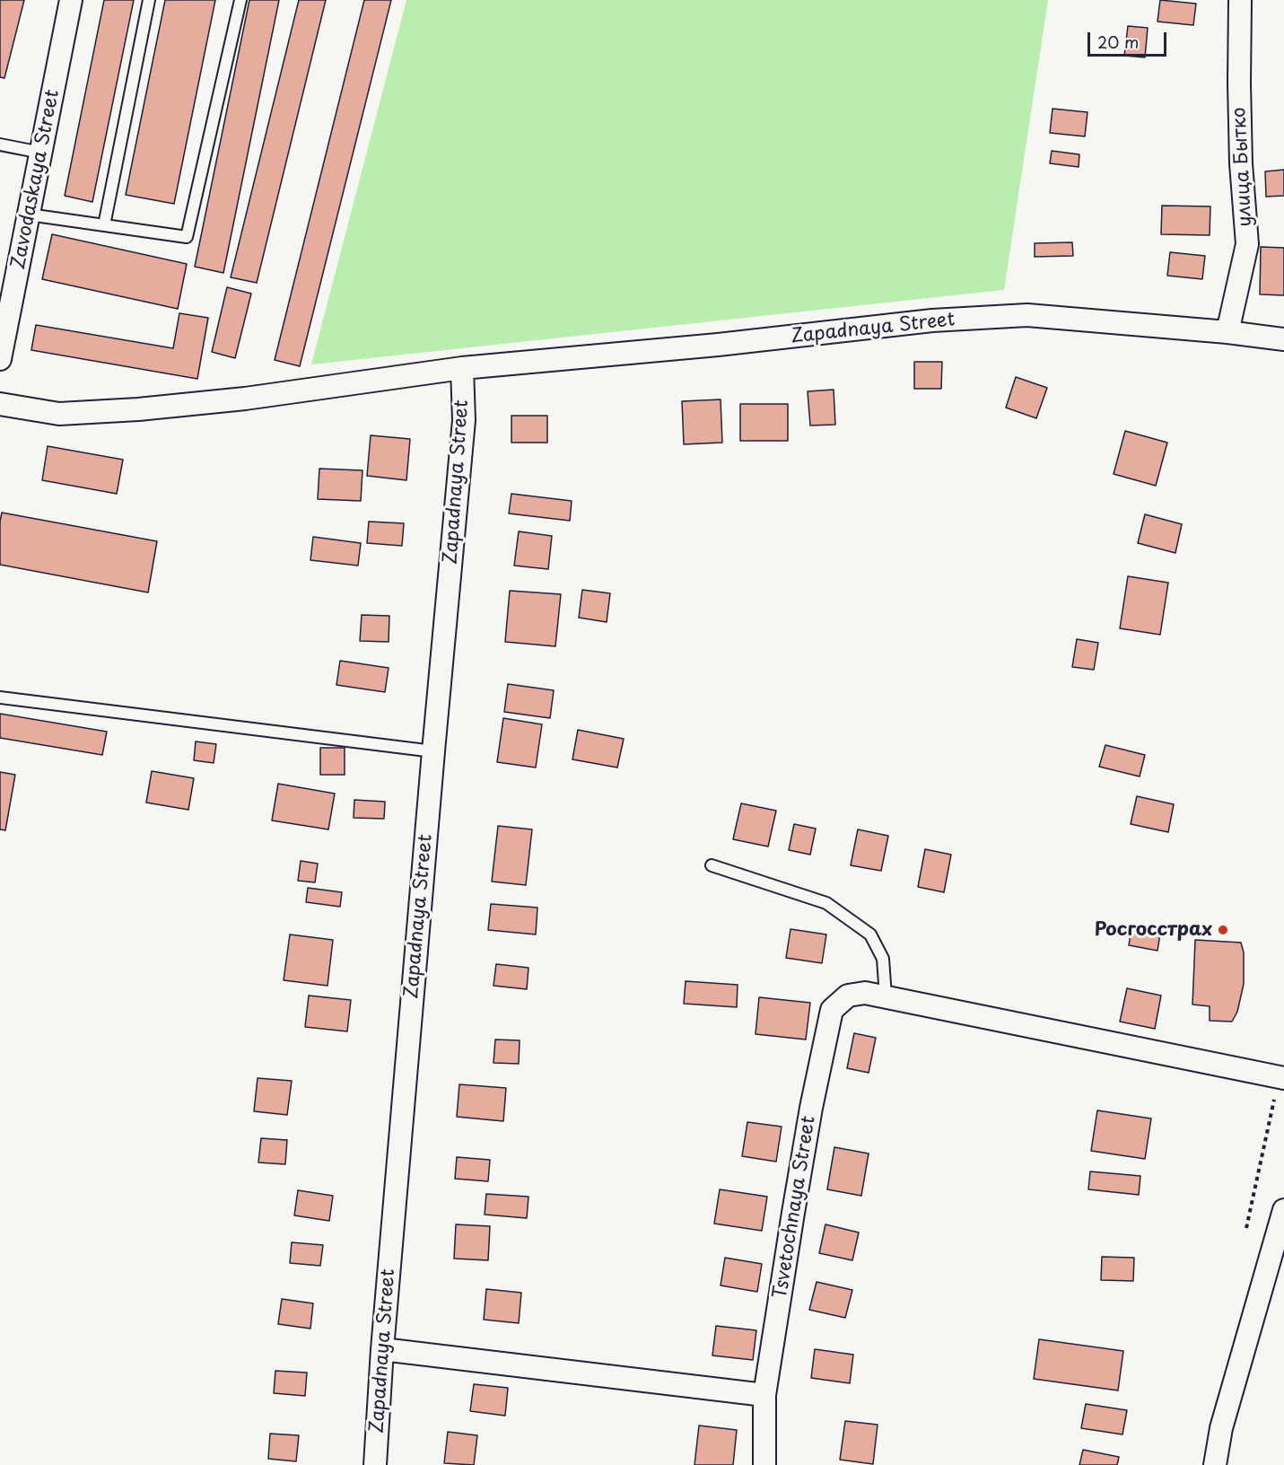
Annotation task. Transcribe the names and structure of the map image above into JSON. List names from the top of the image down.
{
  "streets": {
    "street": [
      "улица Бытко",
      "Zavodaskaya Street",
      "Zapadnaya Street",
      "Tsvetochnaya Street"
    ]
  },
  "crossings": [
    ["улица Бытко", "Zapadnaya Street"]
  ],
  "places": ["Росгосстрах"],
  "scale_bar": "20 m"
}
